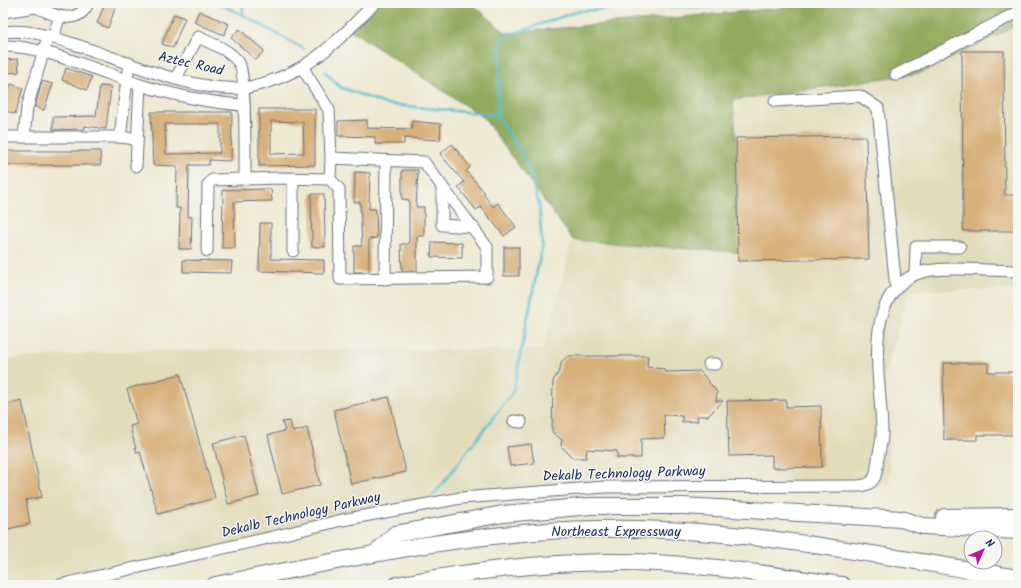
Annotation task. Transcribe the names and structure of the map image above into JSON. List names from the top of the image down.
{
  "streets": {
    "highway": ["Northeast Expressway"],
    "street": ["Aztec Road", "Dekalb Technology Parkway"]
  },
  "north": "top right"
}
